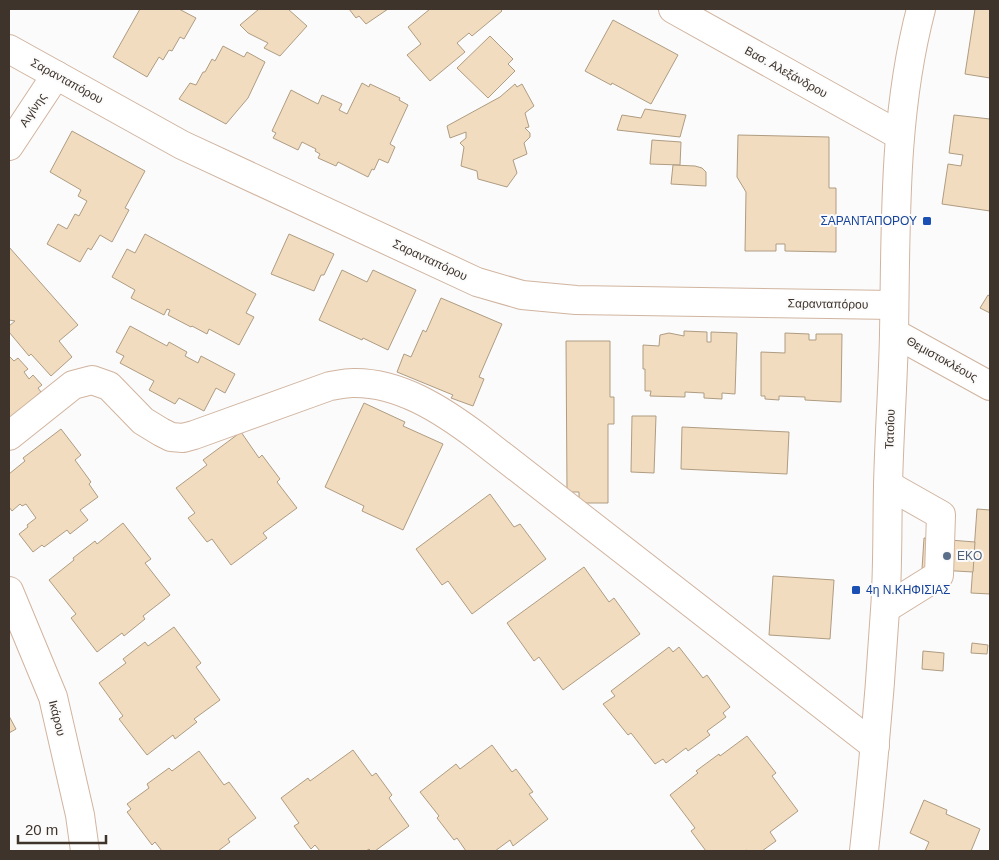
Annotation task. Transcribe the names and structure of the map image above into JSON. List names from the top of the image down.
{
  "streets": {
    "street": [
      "Βασ. Αλεξάνδρου",
      "Σαρανταπόρου",
      "Αιγίνης",
      "Θεμιστοκλέους",
      "Τατοΐου",
      "Ικάρου"
    ]
  },
  "crossings": [
    ["Βασ. Αλεξάνδρου", "Τατοΐου"],
    ["Σαρανταπόρου", "Αιγίνης"],
    ["Σαρανταπόρου", "Τατοΐου"],
    ["Θεμιστοκλέους", "Τατοΐου"]
  ],
  "places": {
    "transit": ["ΣΑΡΑΝΤΑΠΟΡΟΥ", "4η Ν.ΚΗΦΙΣΙΑΣ"],
    "other": ["EKO"]
  },
  "scale_bar": "20 m"
}
